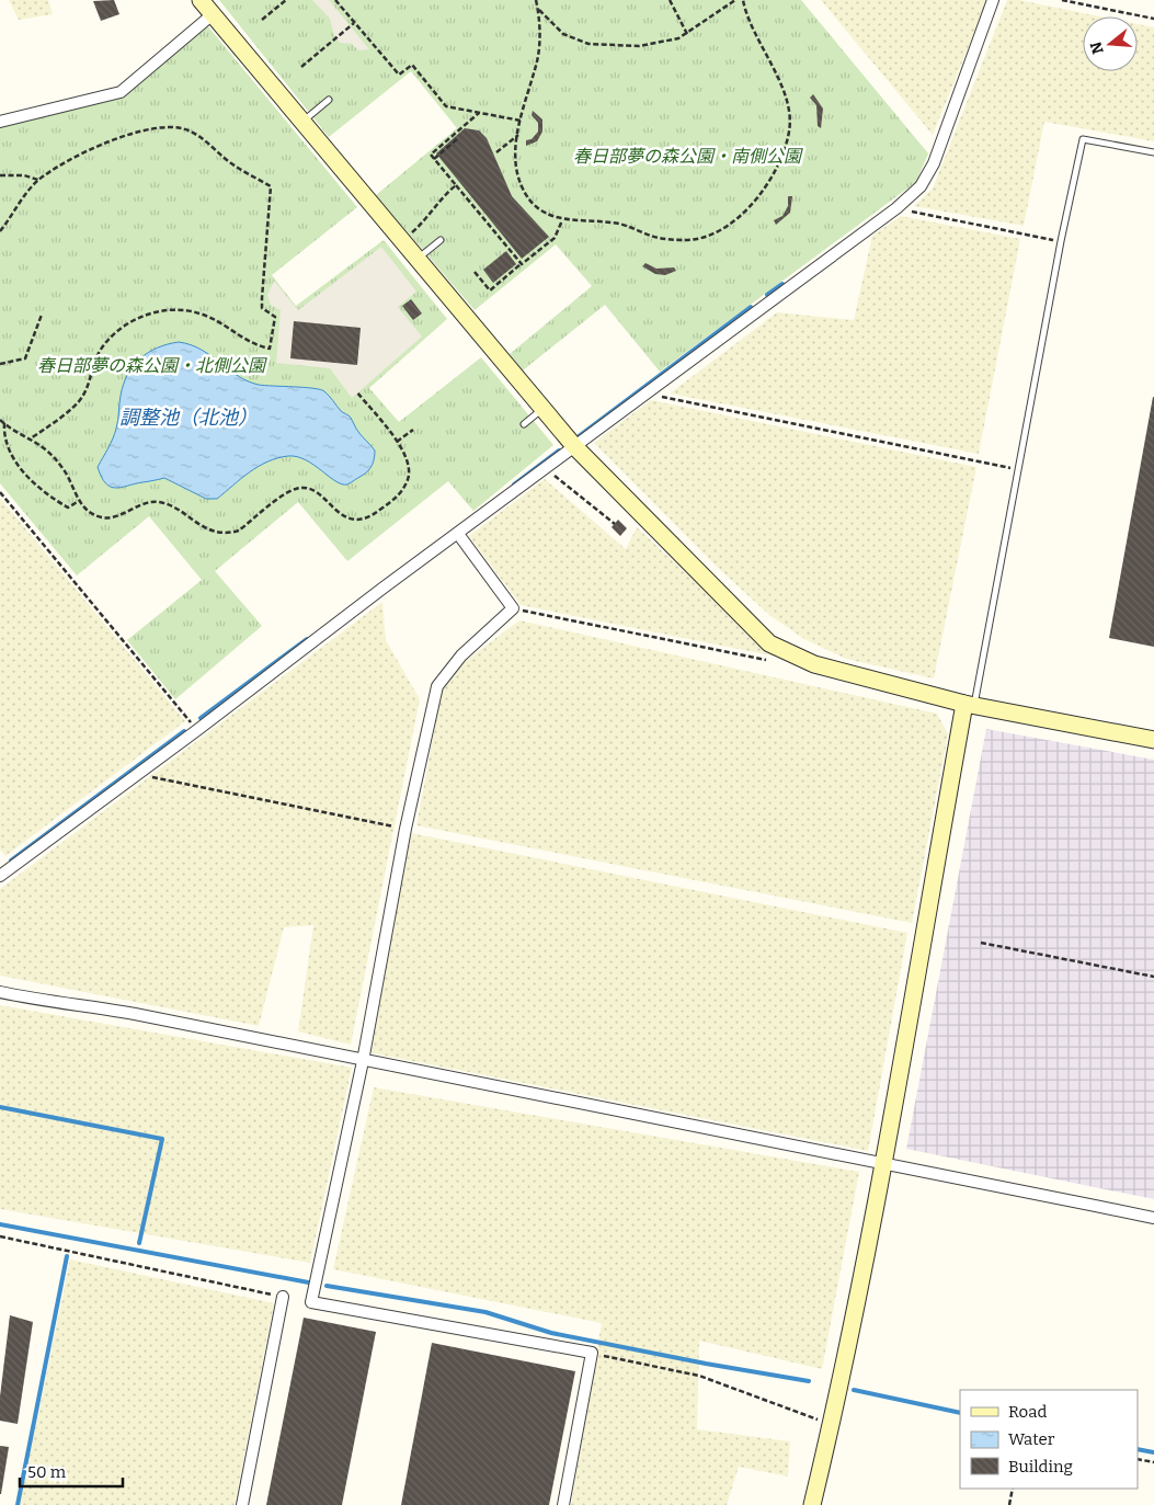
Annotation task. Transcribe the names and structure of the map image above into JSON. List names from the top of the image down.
{
  "water": ["調整池（北池）"],
  "parks": ["春日部夢の森公園・南側公園", "春日部夢の森公園・北側公園"],
  "legend": ["Road", "Water", "Building"],
  "scale_bar": "50 m",
  "north": "left"
}
